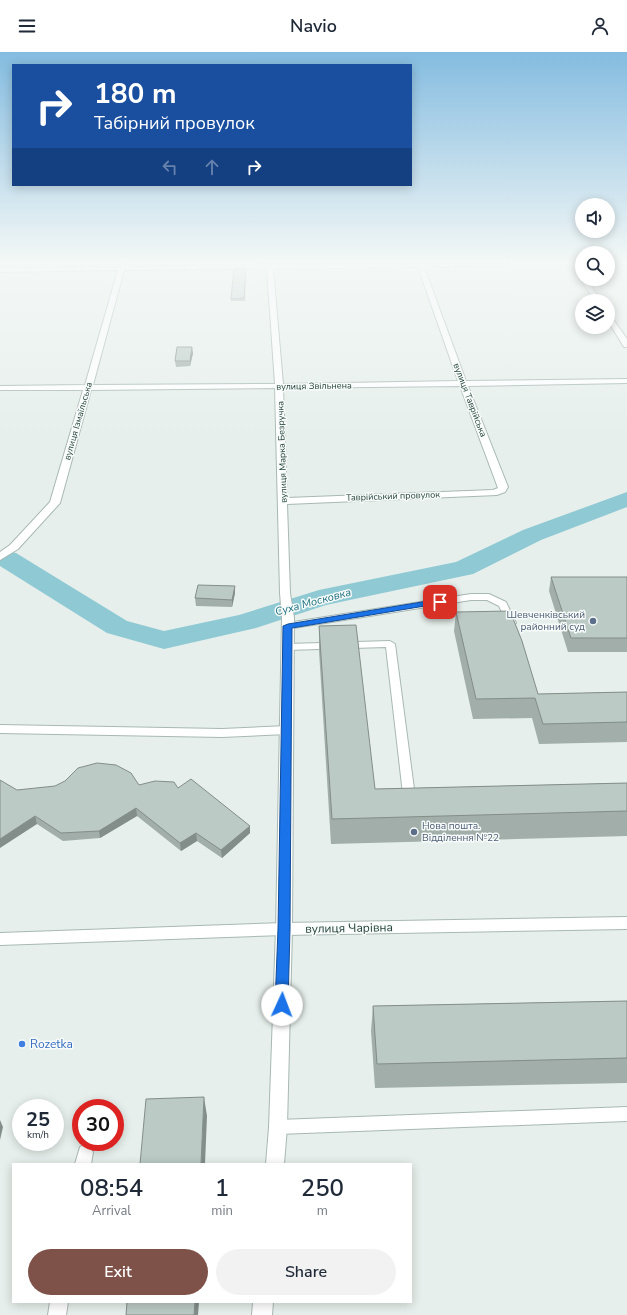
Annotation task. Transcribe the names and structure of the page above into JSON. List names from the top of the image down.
{
  "streets": {
    "street": [
      "вулиця Звільнена",
      "вулиця Таврійська",
      "вулиця Ізмаїльська",
      "вулиця Марка Безручка",
      "Таврійський провулок",
      "вулиця Чарівна"
    ]
  },
  "crossings": [
    ["вулиця Звільнена", "вулиця Таврійська"],
    ["вулиця Звільнена", "вулиця Ізмаїльська"],
    ["вулиця Звільнена", "вулиця Марка Безручка"],
    ["вулиця Таврійська", "Таврійський провулок"],
    ["вулиця Марка Безручка", "Таврійський провулок"]
  ],
  "water": ["Суха Московка"],
  "places": ["Шевченківський районний суд", "Нова пошта. Відділення №22", "Rozetka"],
  "page": {
    "header": "Navio",
    "turn": ["180 m", "Табірний провулок"],
    "speed": "25 km/h",
    "limit": "30",
    "eta": [
      "08:54",
      "Arrival",
      "1",
      "min",
      "250",
      "m"
    ],
    "buttons": ["Exit", "Share"]
  }
}
